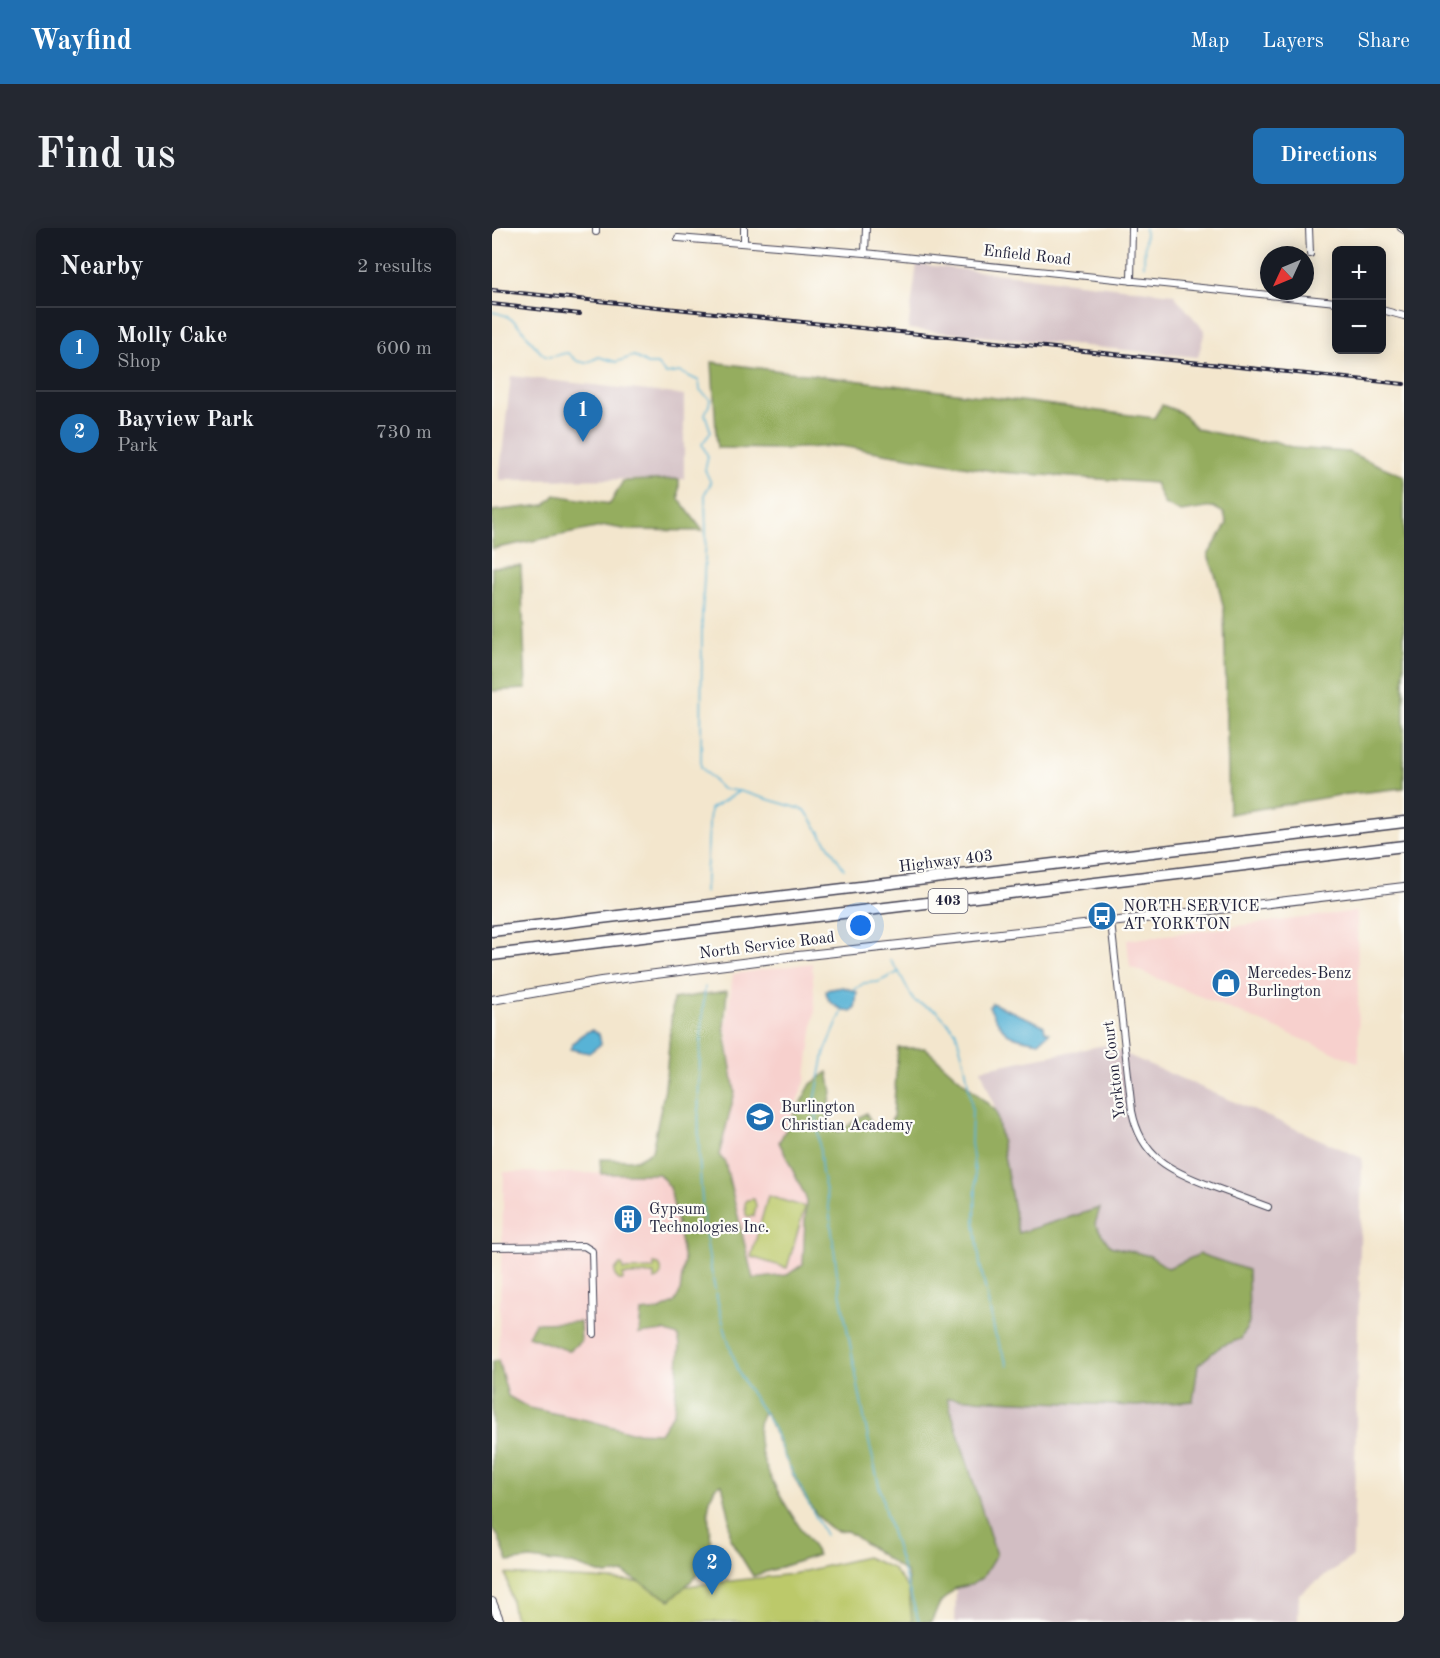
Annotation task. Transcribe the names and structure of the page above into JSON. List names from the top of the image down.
{
  "streets": {
    "highway": ["Highway 403", "403"],
    "street": ["Enfield Road", "North Service Road", "Yorkton Court"]
  },
  "crossings": [
    ["North Service Road", "Yorkton Court"]
  ],
  "places": {
    "bus stop": ["NORTH SERVICE AT YORKTON"],
    "shop": ["Mercedes-Benz Burlington"],
    "school or university": ["Burlington Christian Academy"],
    "building": ["Gypsum Technologies Inc."]
  },
  "north": "bottom left",
  "page": {
    "header": "Wayfind",
    "nav": ["Map", "Layers", "Share"],
    "buttons": "Directions",
    "title": "Find us",
    "heading": ["Nearby", "2 results"],
    "map_buttons": ["+", "−"],
    "list": [
      {
        "mark": "1",
        "name": "Molly Cake",
        "note": "Shop",
        "value": "600 m"
      },
      {
        "mark": "2",
        "name": "Bayview Park",
        "note": "Park",
        "value": "730 m"
      }
    ],
    "pins": ["1", "2"]
  }
}
